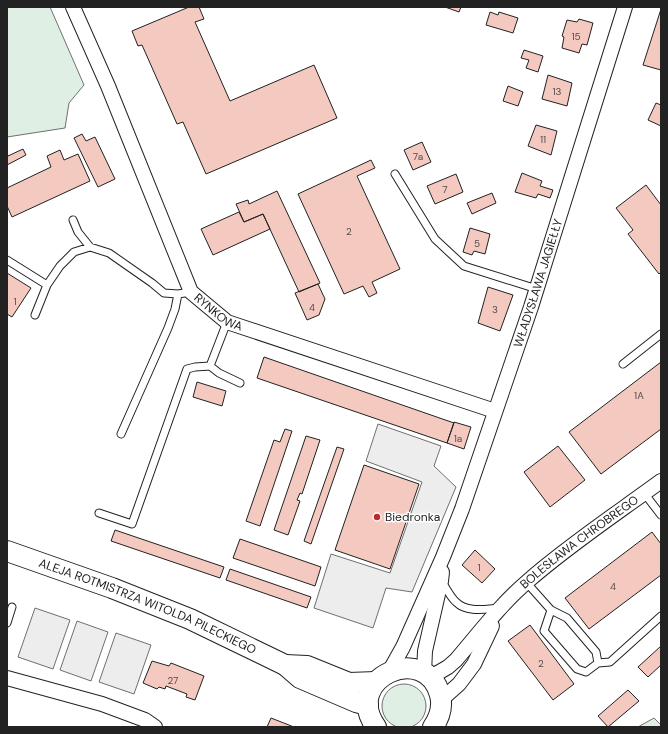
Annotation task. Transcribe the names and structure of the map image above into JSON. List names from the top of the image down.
{
  "streets": {
    "street": [
      "WŁADYSŁAWA JAGIEŁŁY",
      "RYNKOWA",
      "BOLESŁAWA CHROBREGO",
      "ALEJA ROTMISTRZA WITOLDA PILECKIEGO"
    ]
  },
  "crossings": [
    ["WŁADYSŁAWA JAGIEŁŁY", "RYNKOWA"],
    ["WŁADYSŁAWA JAGIEŁŁY", "BOLESŁAWA CHROBREGO"],
    ["WŁADYSŁAWA JAGIEŁŁY", "ALEJA ROTMISTRZA WITOLDA PILECKIEGO"],
    ["BOLESŁAWA CHROBREGO", "ALEJA ROTMISTRZA WITOLDA PILECKIEGO"]
  ],
  "places": ["Biedronka"],
  "house_numbers": [
    "15",
    "13",
    "11",
    "7a",
    "7",
    "2",
    "5",
    "1",
    "4",
    "3",
    "1A",
    "1a",
    "1",
    "4",
    "2",
    "27"
  ]
}
